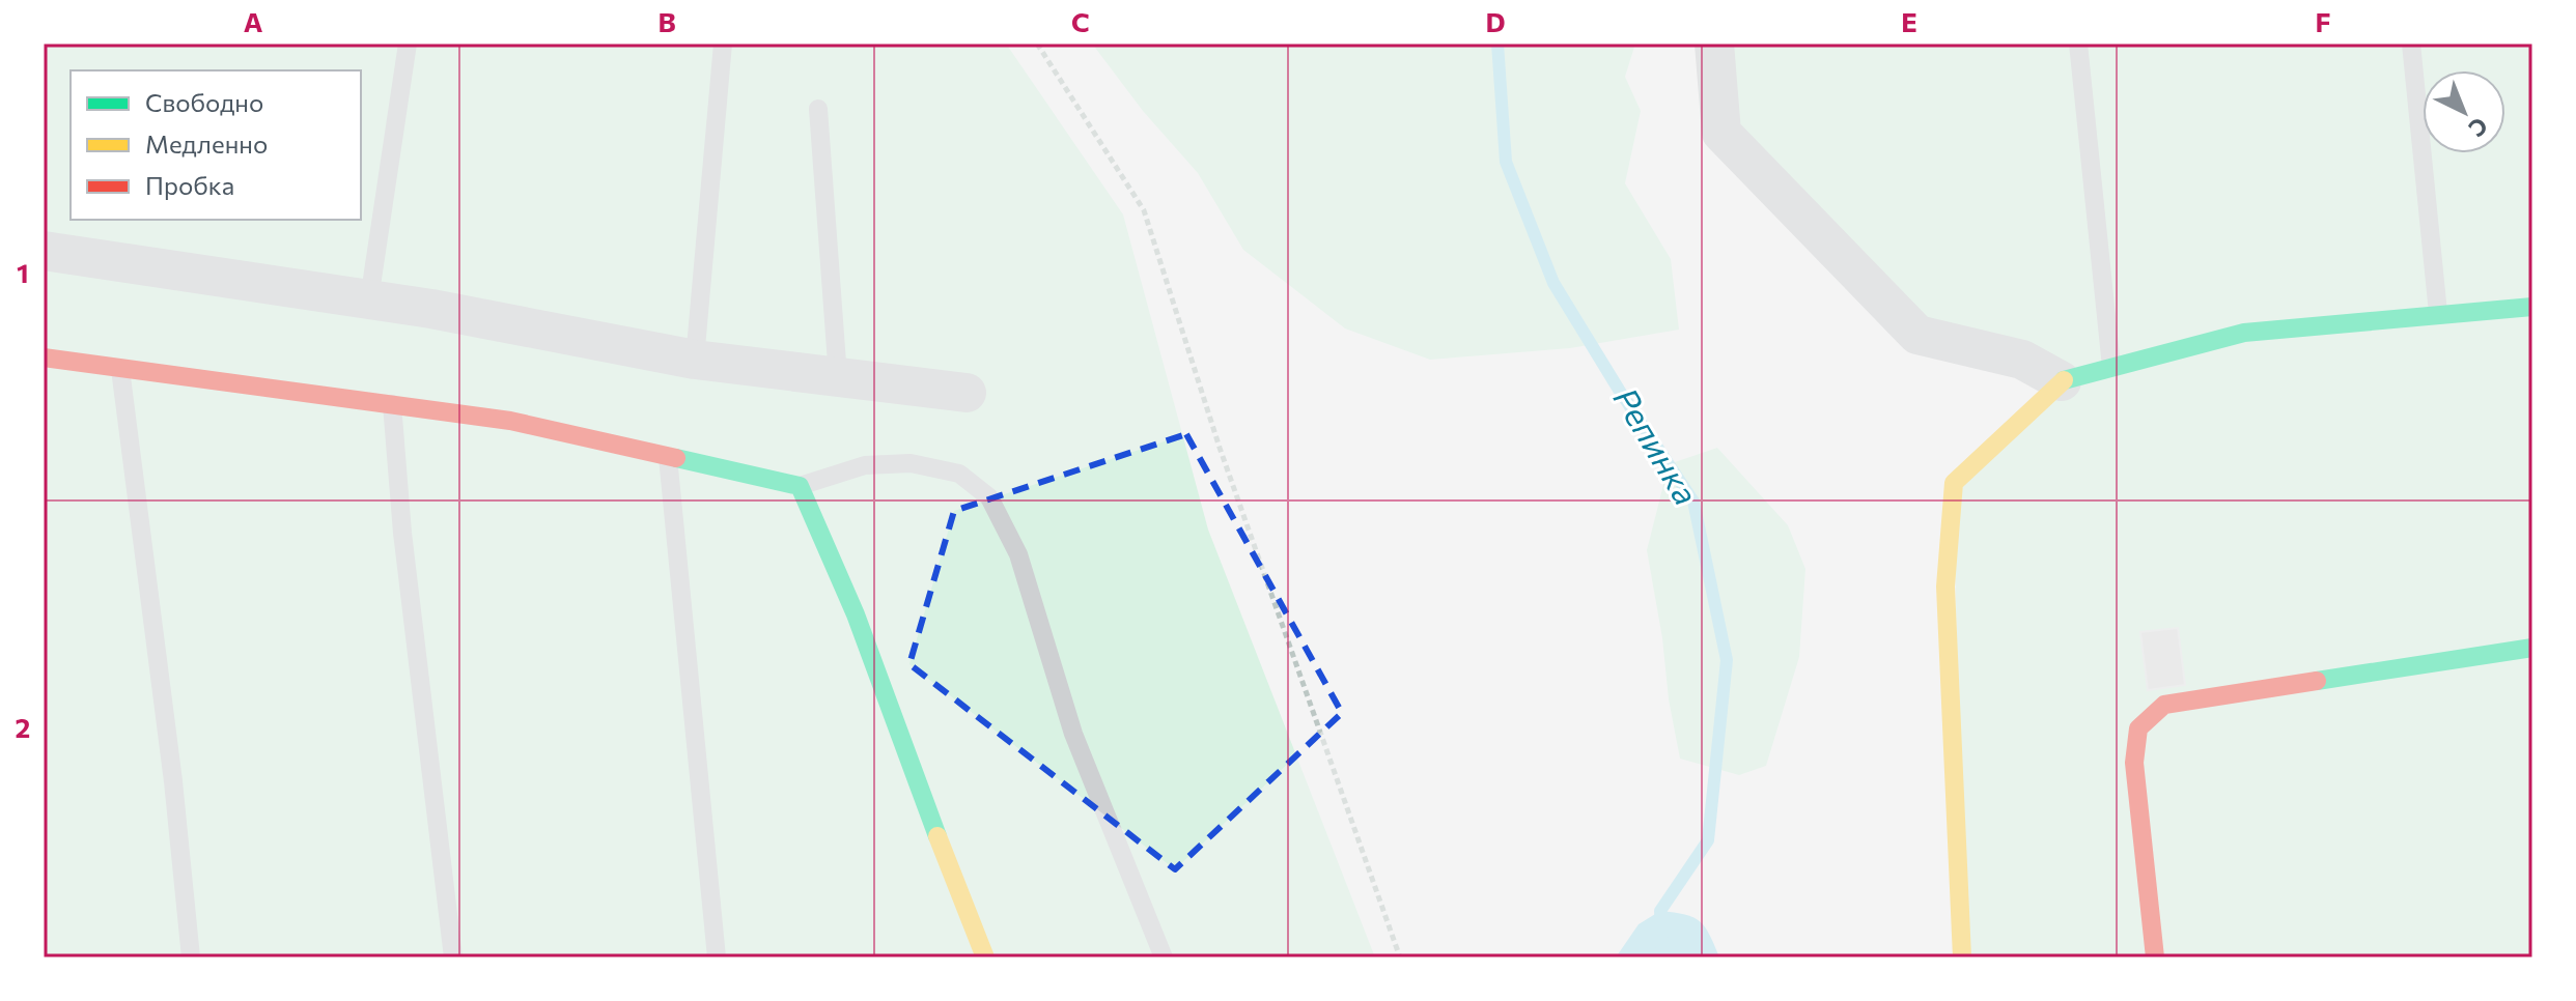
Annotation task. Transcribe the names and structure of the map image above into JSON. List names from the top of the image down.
{
  "water": ["Репинка"],
  "legend": ["Свободно", "Медленно", "Пробка"],
  "north": "bottom right",
  "grid": {
    "columns": [
      "A",
      "B",
      "C",
      "D",
      "E",
      "F"
    ],
    "rows": ["1", "2"]
  }
}
